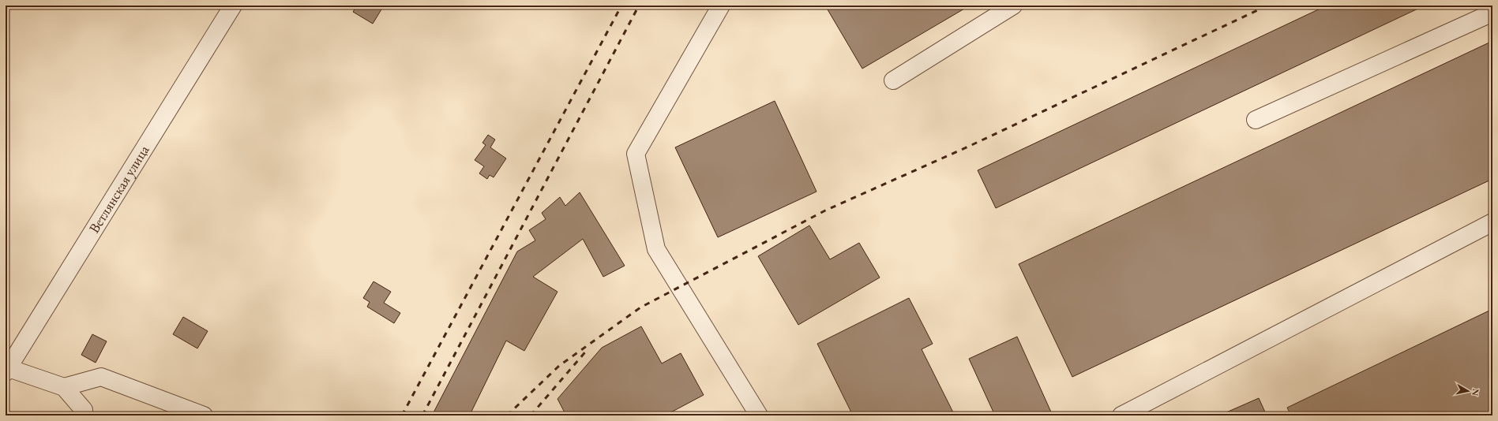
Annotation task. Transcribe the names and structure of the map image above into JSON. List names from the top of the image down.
{
  "streets": {
    "street": ["Ветлянская улица"]
  },
  "north": "right"
}
